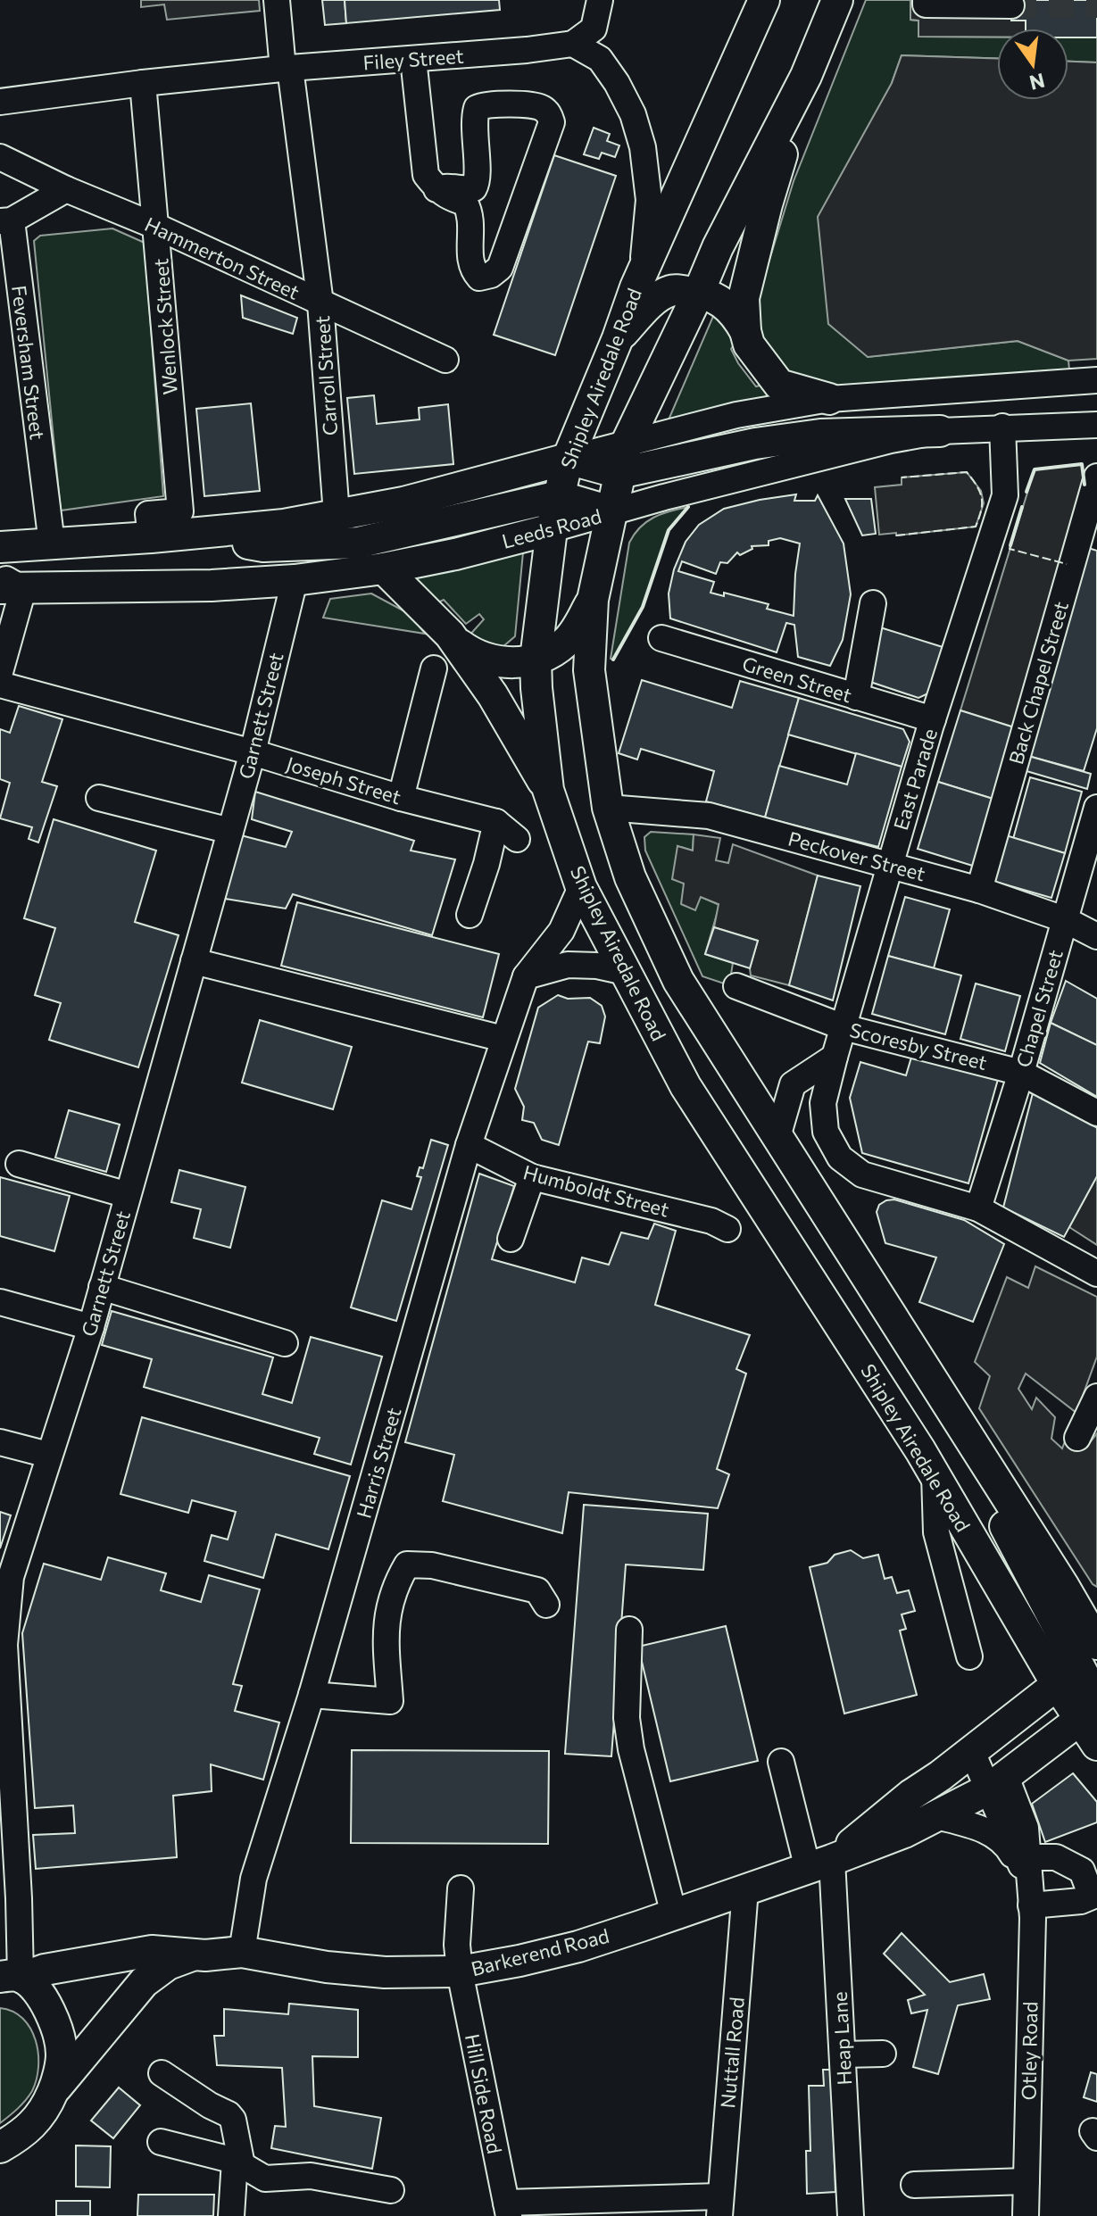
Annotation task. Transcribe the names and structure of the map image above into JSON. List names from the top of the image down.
{
  "streets": {
    "main road": ["Shipley Airedale Road", "Leeds Road", "Barkerend Road"],
    "street": [
      "Filey Street",
      "Hammerton Street",
      "Wenlock Street",
      "Feversham Street",
      "Carroll Street",
      "Green Street",
      "Back Chapel Street",
      "Garnett Street",
      "East Parade",
      "Joseph Street",
      "Peckover Street",
      "Chapel Street",
      "Scoresby Street",
      "Humboldt Street",
      "Harris Street",
      "Heap Lane",
      "Otley Road",
      "Nuttall Road",
      "Hill Side Road"
    ]
  },
  "crossings": [
    ["Filey Street", "Wenlock Street"],
    ["Filey Street", "Carroll Street"],
    ["Hammerton Street", "Wenlock Street"],
    ["Hammerton Street", "Carroll Street"],
    ["Shipley Airedale Road", "Leeds Road"],
    ["Shipley Airedale Road", "Peckover Street"],
    ["Shipley Airedale Road", "Harris Street"],
    ["Shipley Airedale Road", "Barkerend Road"],
    ["Leeds Road", "Garnett Street"],
    ["Leeds Road", "East Parade"],
    ["Green Street", "East Parade"],
    ["Back Chapel Street", "Peckover Street"],
    ["Garnett Street", "Joseph Street"],
    ["Garnett Street", "Barkerend Road"],
    ["East Parade", "Peckover Street"],
    ["East Parade", "Chapel Street"],
    ["East Parade", "Scoresby Street"],
    ["Peckover Street", "Chapel Street"],
    ["Chapel Street", "Scoresby Street"],
    ["Humboldt Street", "Harris Street"],
    ["Harris Street", "Barkerend Road"],
    ["Barkerend Road", "Heap Lane"],
    ["Barkerend Road", "Otley Road"],
    ["Barkerend Road", "Nuttall Road"],
    ["Barkerend Road", "Hill Side Road"]
  ],
  "north": "bottom"
}
